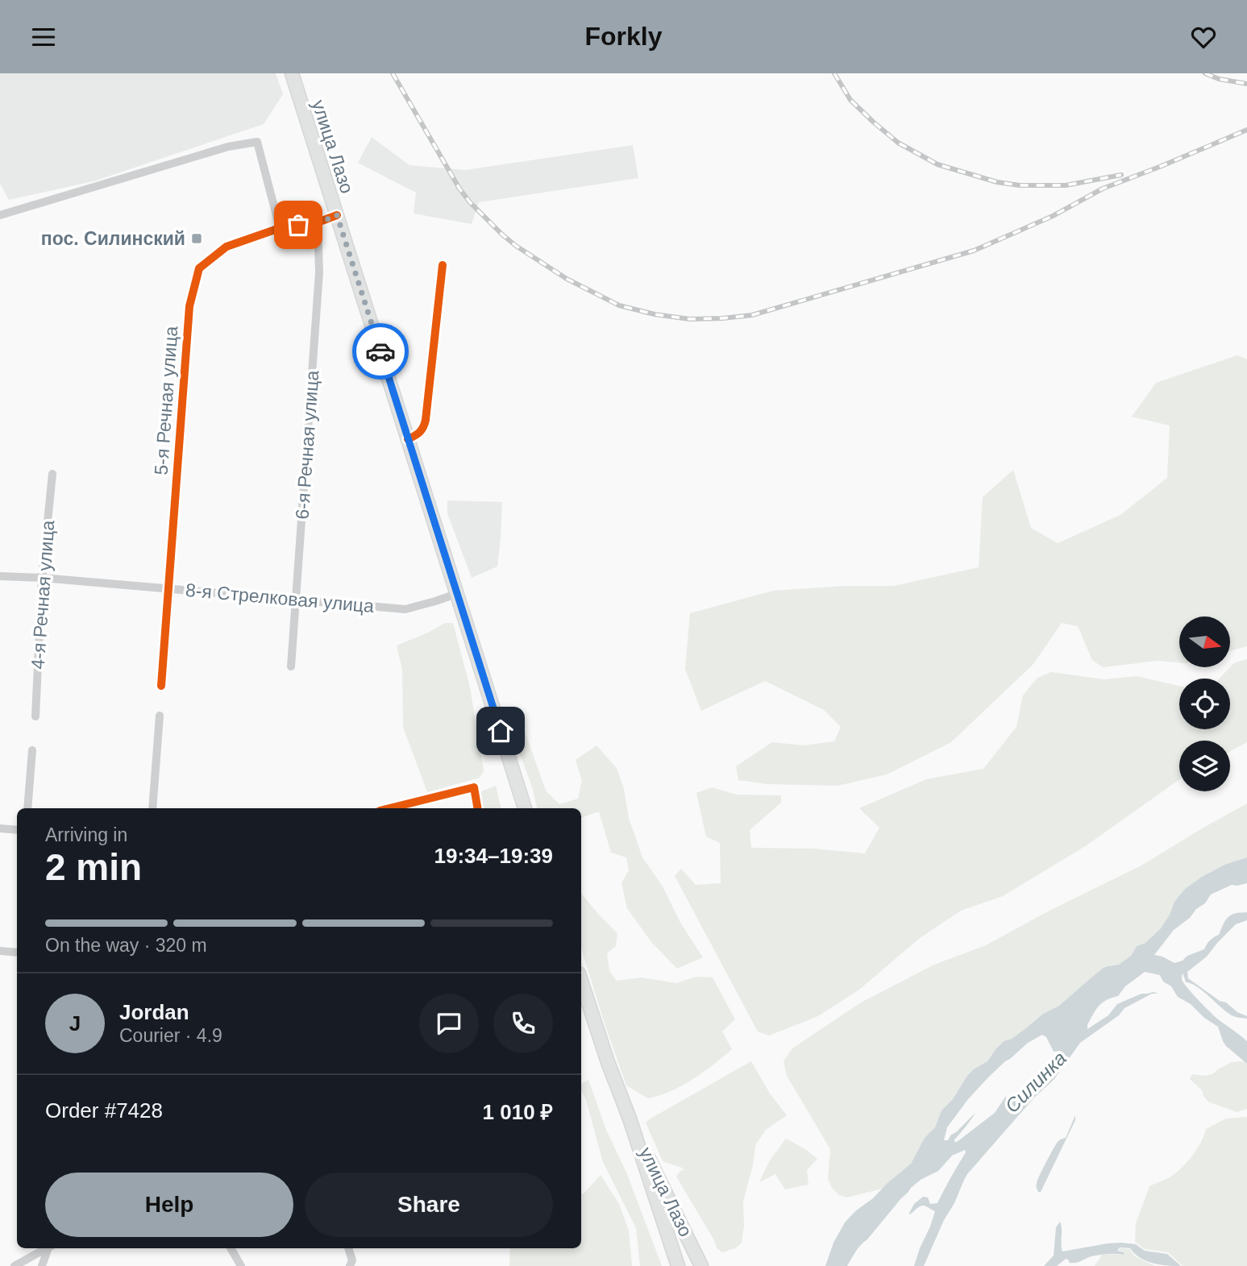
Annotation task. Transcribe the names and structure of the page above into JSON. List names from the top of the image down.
{
  "streets": {
    "main road": ["улица Лазо"],
    "street": [
      "5-я Речная улица",
      "6-я Речная улица",
      "4-я Речная улица",
      "8-я Стрелковая улица"
    ]
  },
  "crossings": [
    ["улица Лазо", "5-я Речная улица"],
    ["улица Лазо", "8-я Стрелковая улица"],
    ["5-я Речная улица", "6-я Речная улица"],
    ["5-я Речная улица", "8-я Стрелковая улица"],
    ["6-я Речная улица", "8-я Стрелковая улица"],
    ["4-я Речная улица", "8-я Стрелковая улица"]
  ],
  "water": ["Силинка"],
  "places": {
    "transit": ["пос. Силинский"]
  },
  "north": "right",
  "page": {
    "header": "Forkly",
    "heading": ["2 min", "Arriving in", "19:34–19:39"],
    "panel": [
      "Jordan",
      "Courier · 4.9",
      "Order #7428",
      "1 010 ₽"
    ],
    "bar": "On the way · 320 m",
    "round": "J",
    "buttons": ["Help", "Share"]
  }
}
